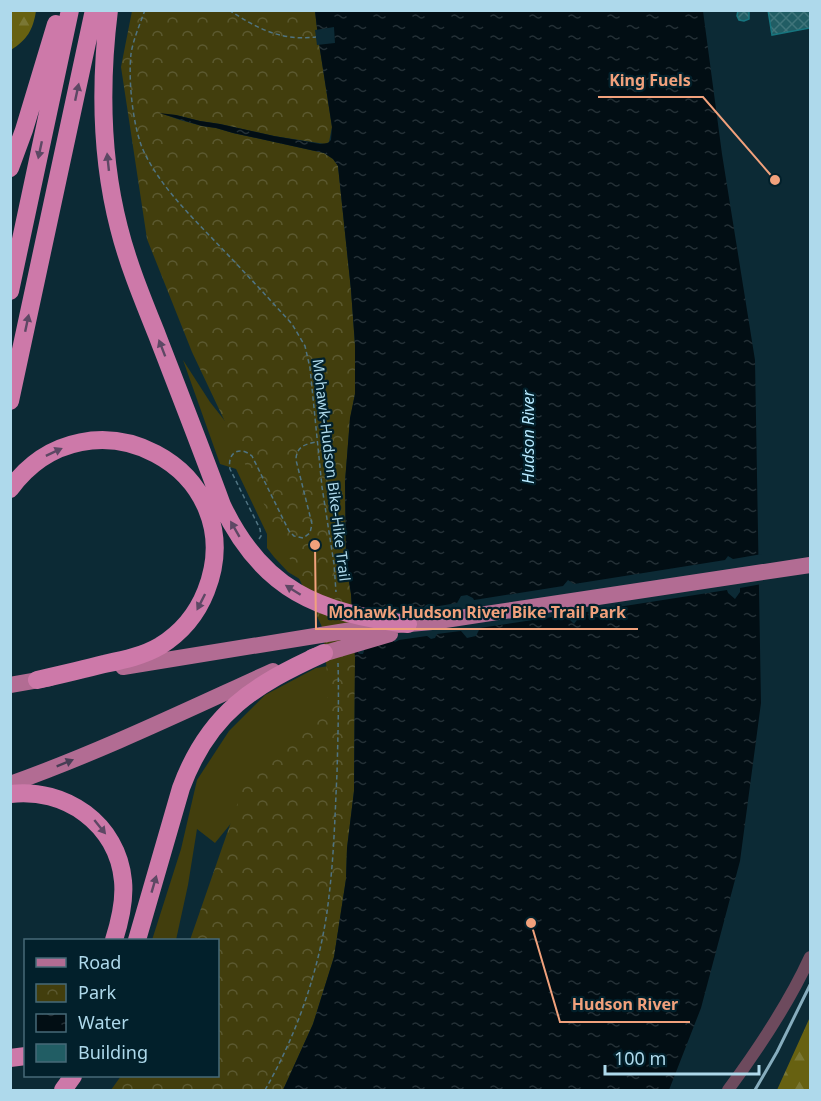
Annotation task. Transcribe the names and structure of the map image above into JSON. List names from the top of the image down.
{
  "streets": {
    "path": ["Mohawk-Hudson Bike-Hike Trail"]
  },
  "water": ["Hudson River"],
  "places": ["King Fuels", "Mohawk Hudson River Bike Trail Park", "Hudson River"],
  "legend": [
    "Road",
    "Park",
    "Water",
    "Building"
  ],
  "scale_bar": "100 m"
}
